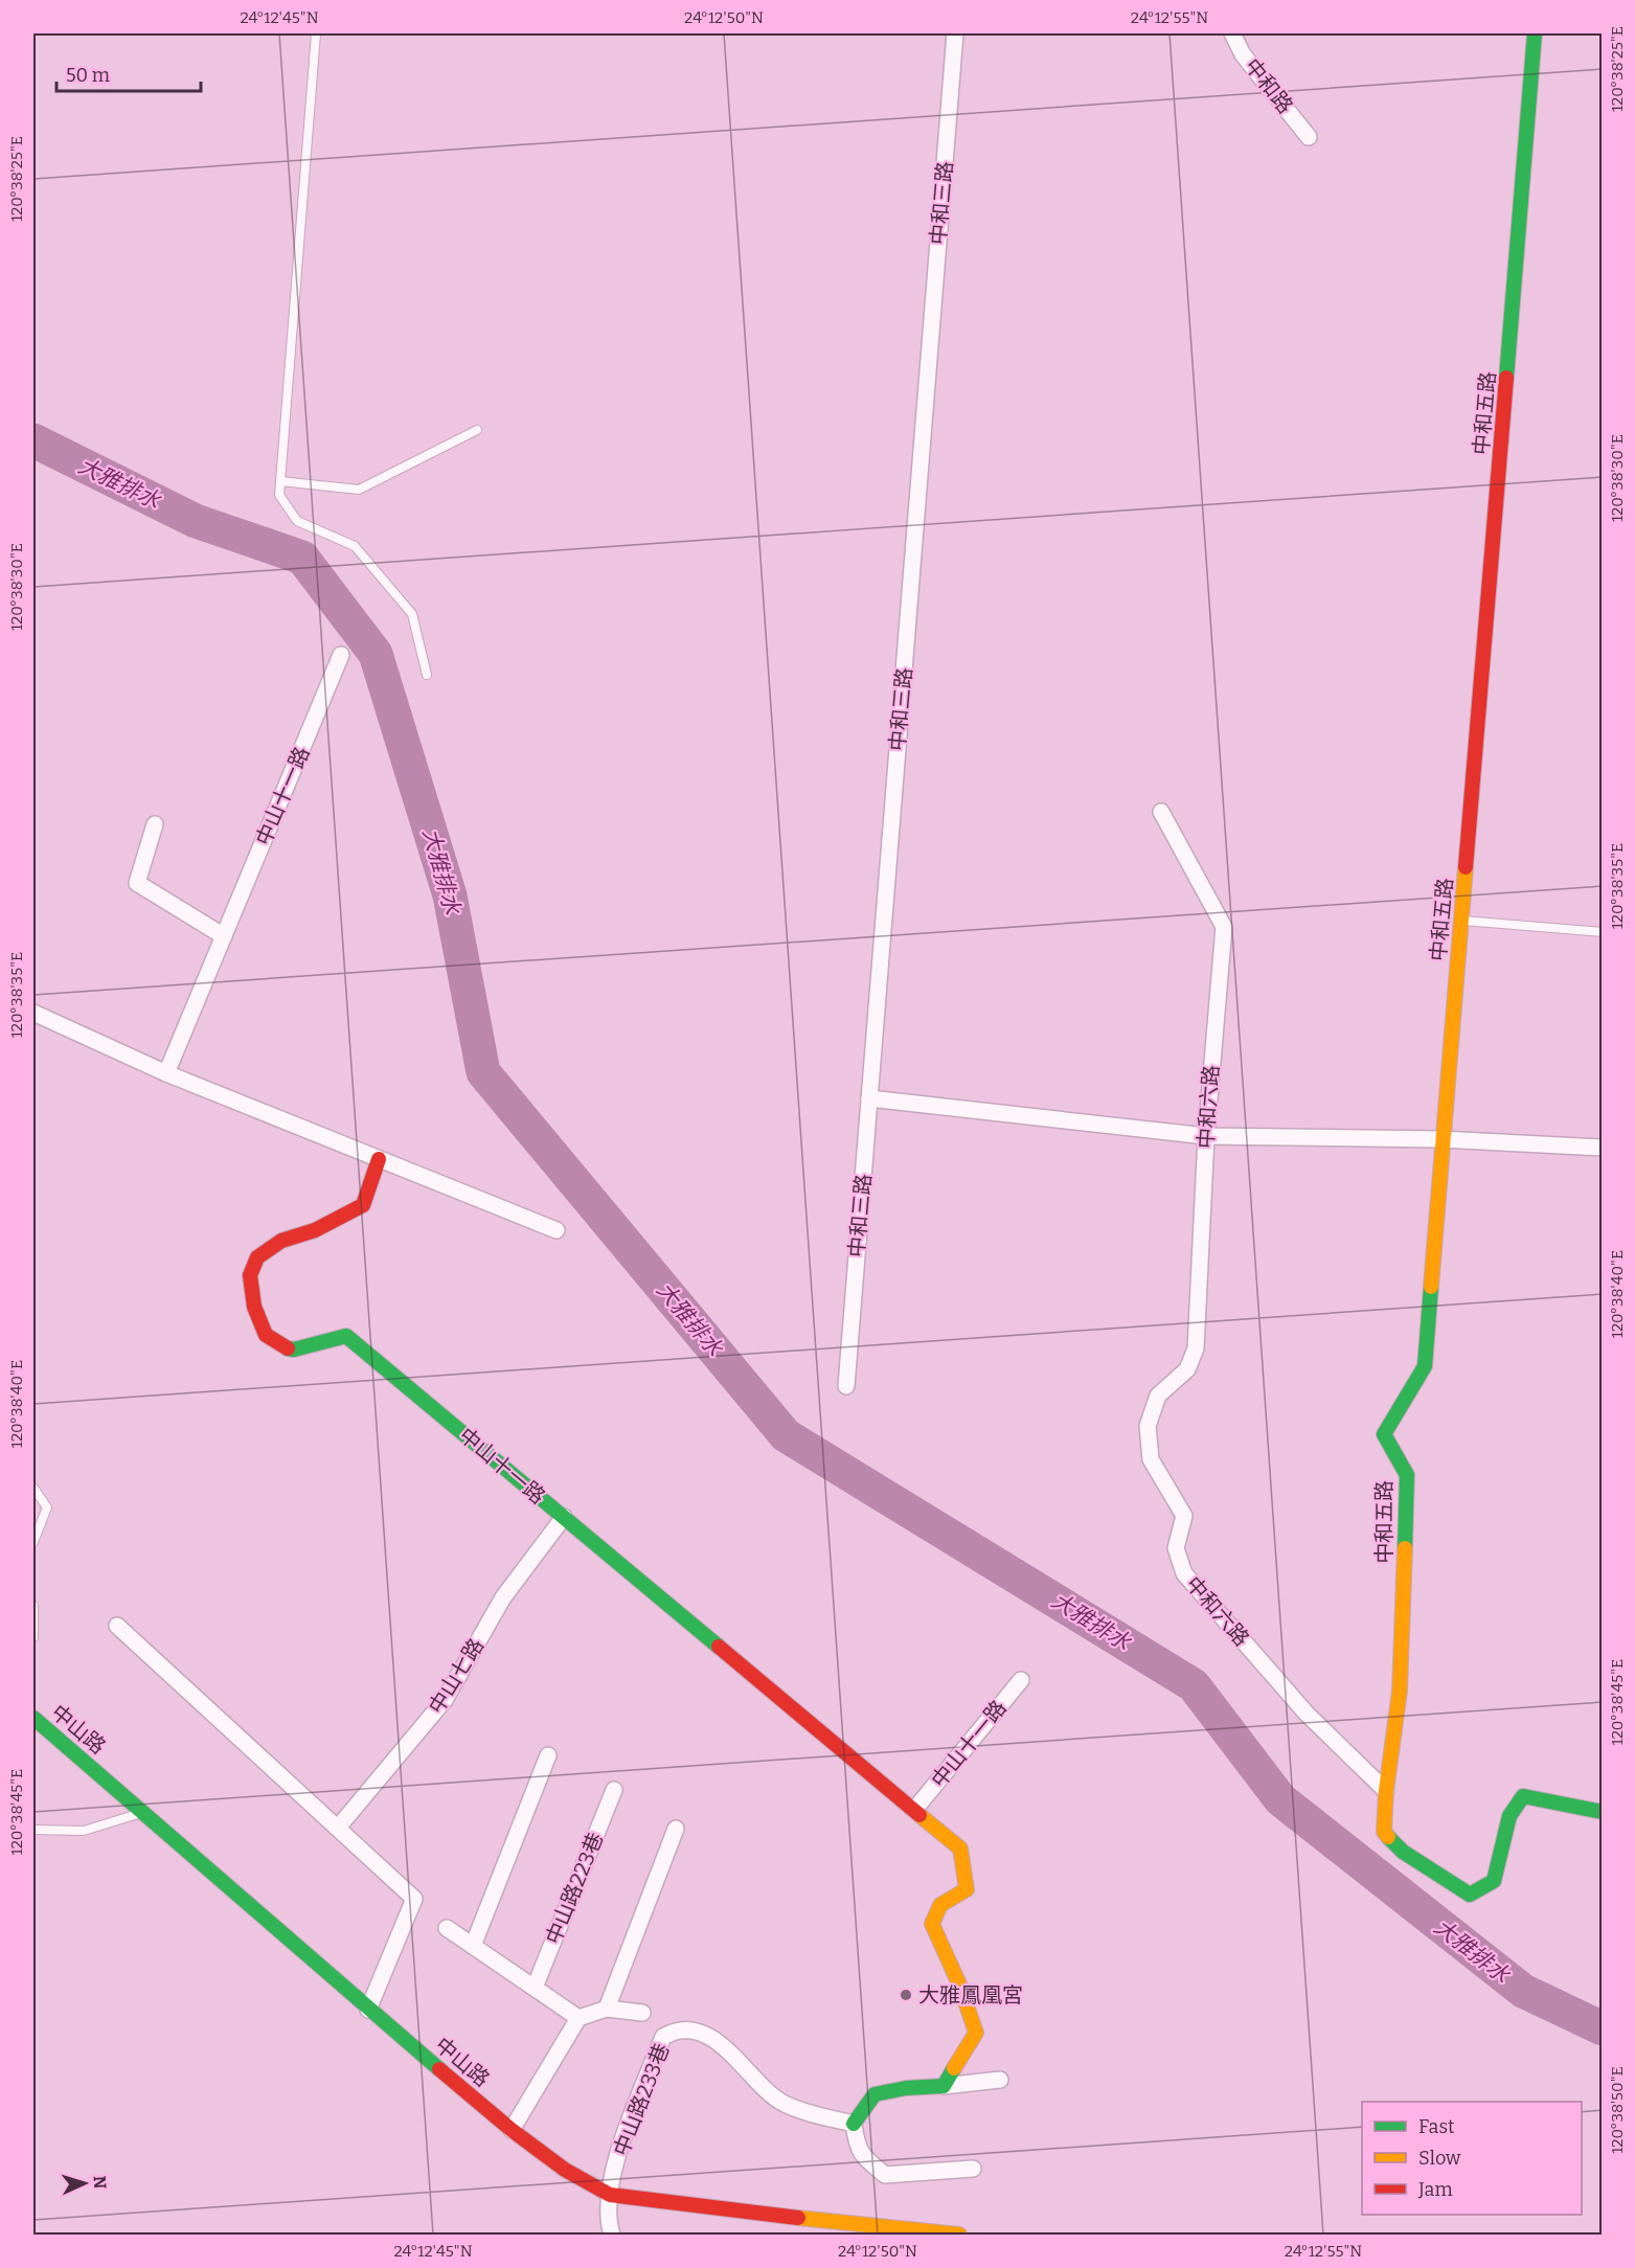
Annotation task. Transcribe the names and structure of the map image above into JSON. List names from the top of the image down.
{
  "streets": {
    "street": [
      "中和路",
      "中和三路",
      "中和五路",
      "中山十一路",
      "中和六路",
      "中山七路",
      "中山路",
      "中山路223巷",
      "中山路233巷"
    ]
  },
  "crossings": [
    ["中和五路", "中和六路"],
    ["中山十一路", "中山七路"],
    ["中山路", "中山路233巷"]
  ],
  "water": ["大雅排水"],
  "places": ["大雅鳳凰宮"],
  "legend": ["Fast", "Slow", "Jam"],
  "scale_bar": "50 m",
  "north": "right",
  "coordinates": [
    "24°12'45\"N",
    "24°12'50\"N",
    "24°12'55\"N",
    "120°38'25\"E",
    "120°38'30\"E",
    "120°38'35\"E",
    "120°38'40\"E",
    "120°38'45\"E",
    "120°38'50\"E"
  ]
}
